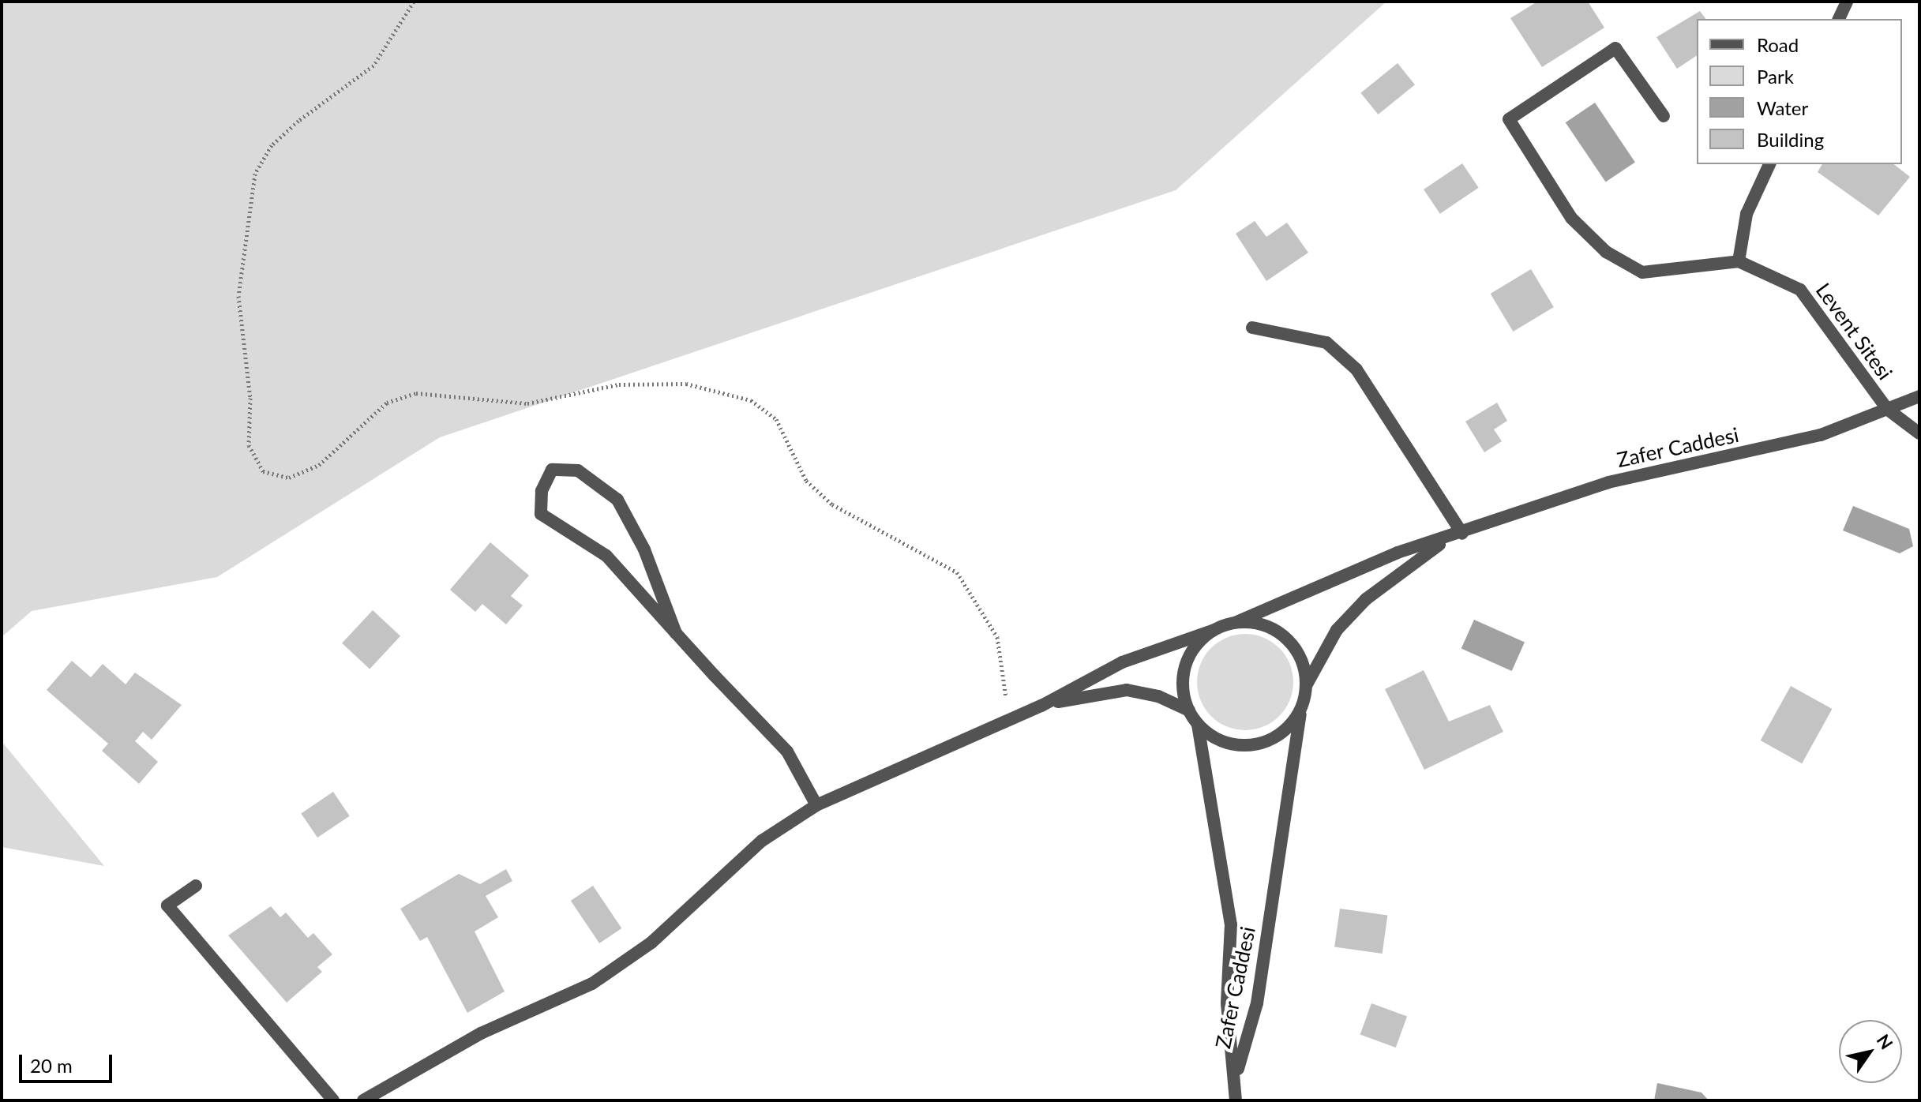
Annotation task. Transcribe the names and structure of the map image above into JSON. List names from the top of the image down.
{
  "streets": {
    "street": ["Levent Sitesi", "Zafer Caddesi"]
  },
  "crossings": [
    ["Levent Sitesi", "Zafer Caddesi"]
  ],
  "legend": [
    "Road",
    "Park",
    "Water",
    "Building"
  ],
  "scale_bar": "20 m",
  "north": "top right"
}
